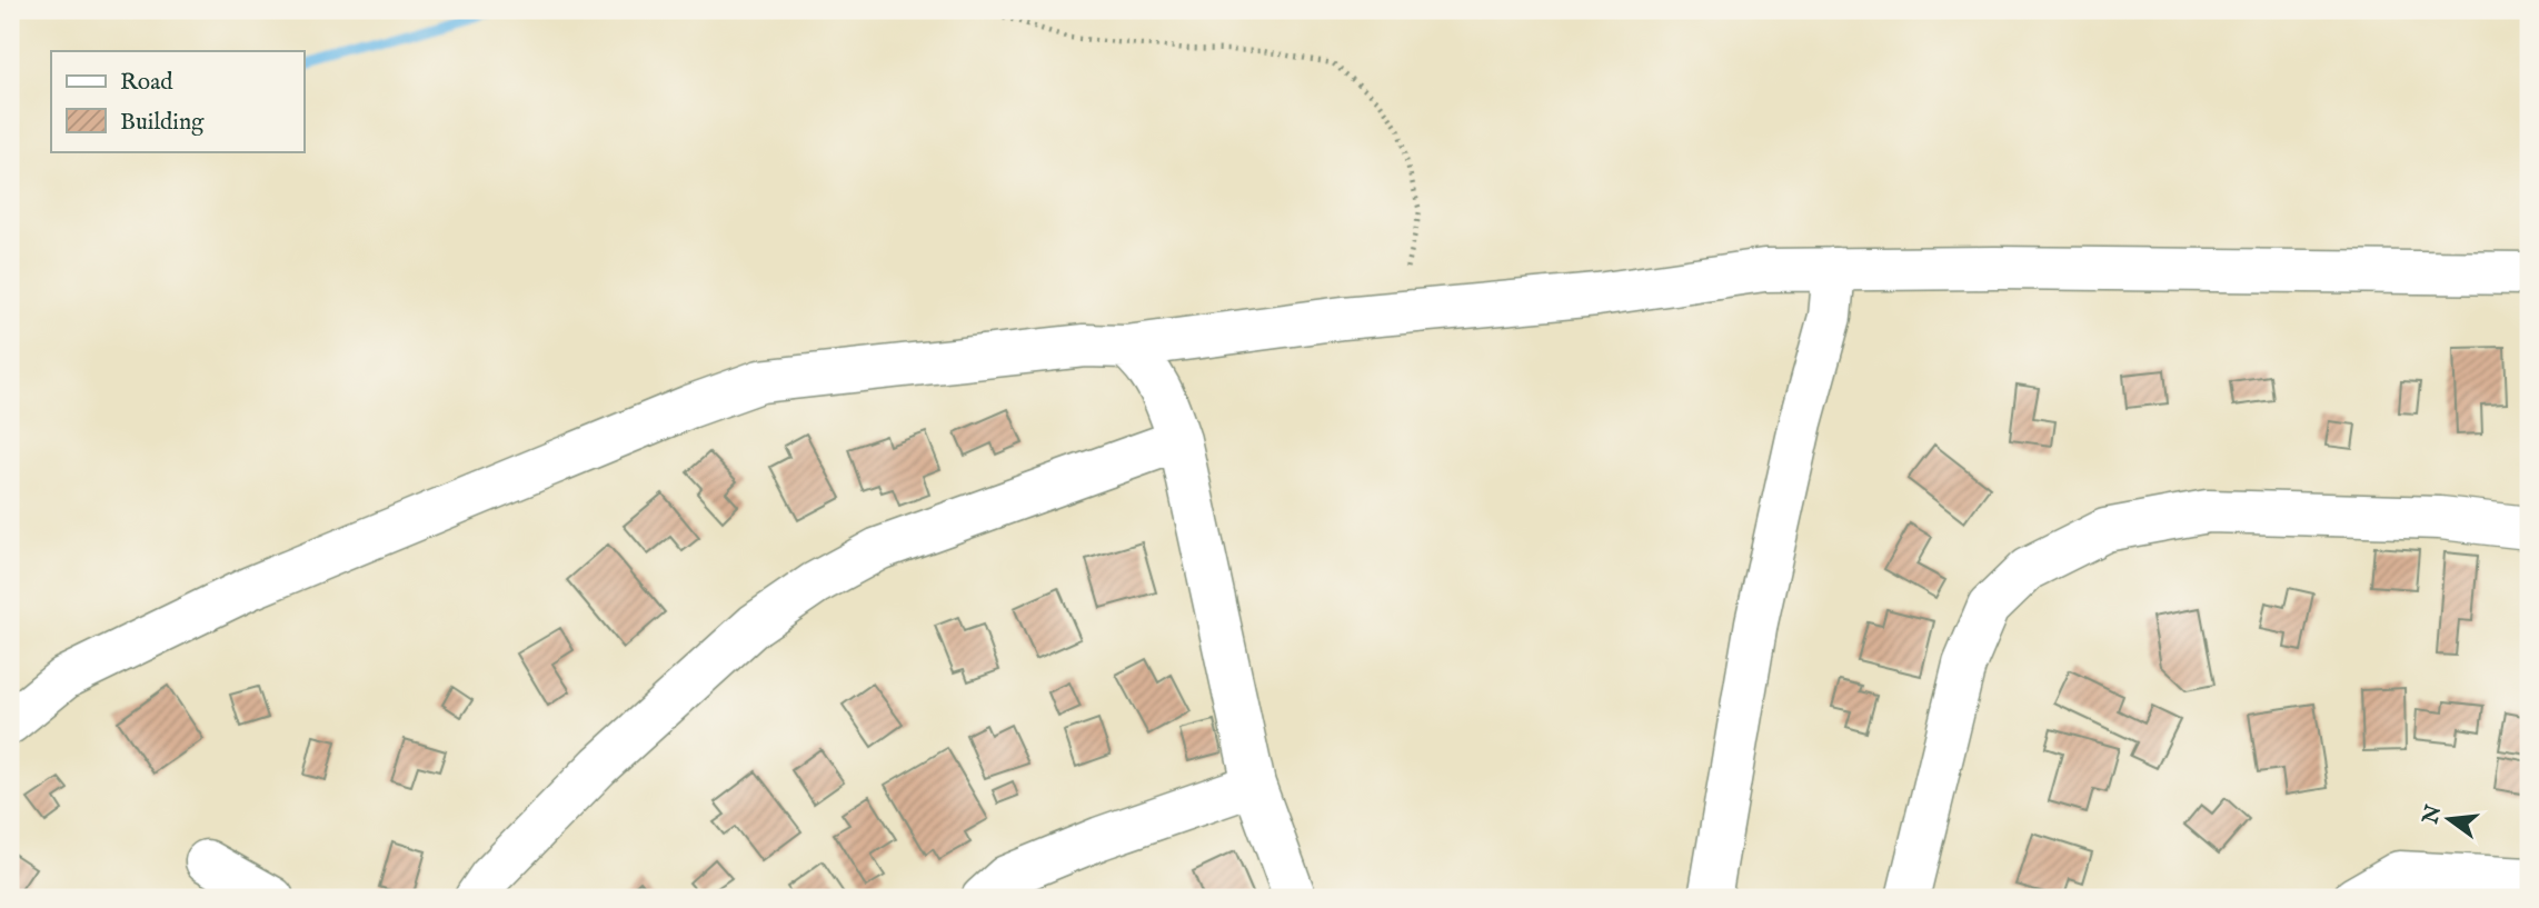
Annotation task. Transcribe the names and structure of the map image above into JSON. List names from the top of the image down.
{
  "legend": ["Road", "Building"],
  "north": "left"
}
